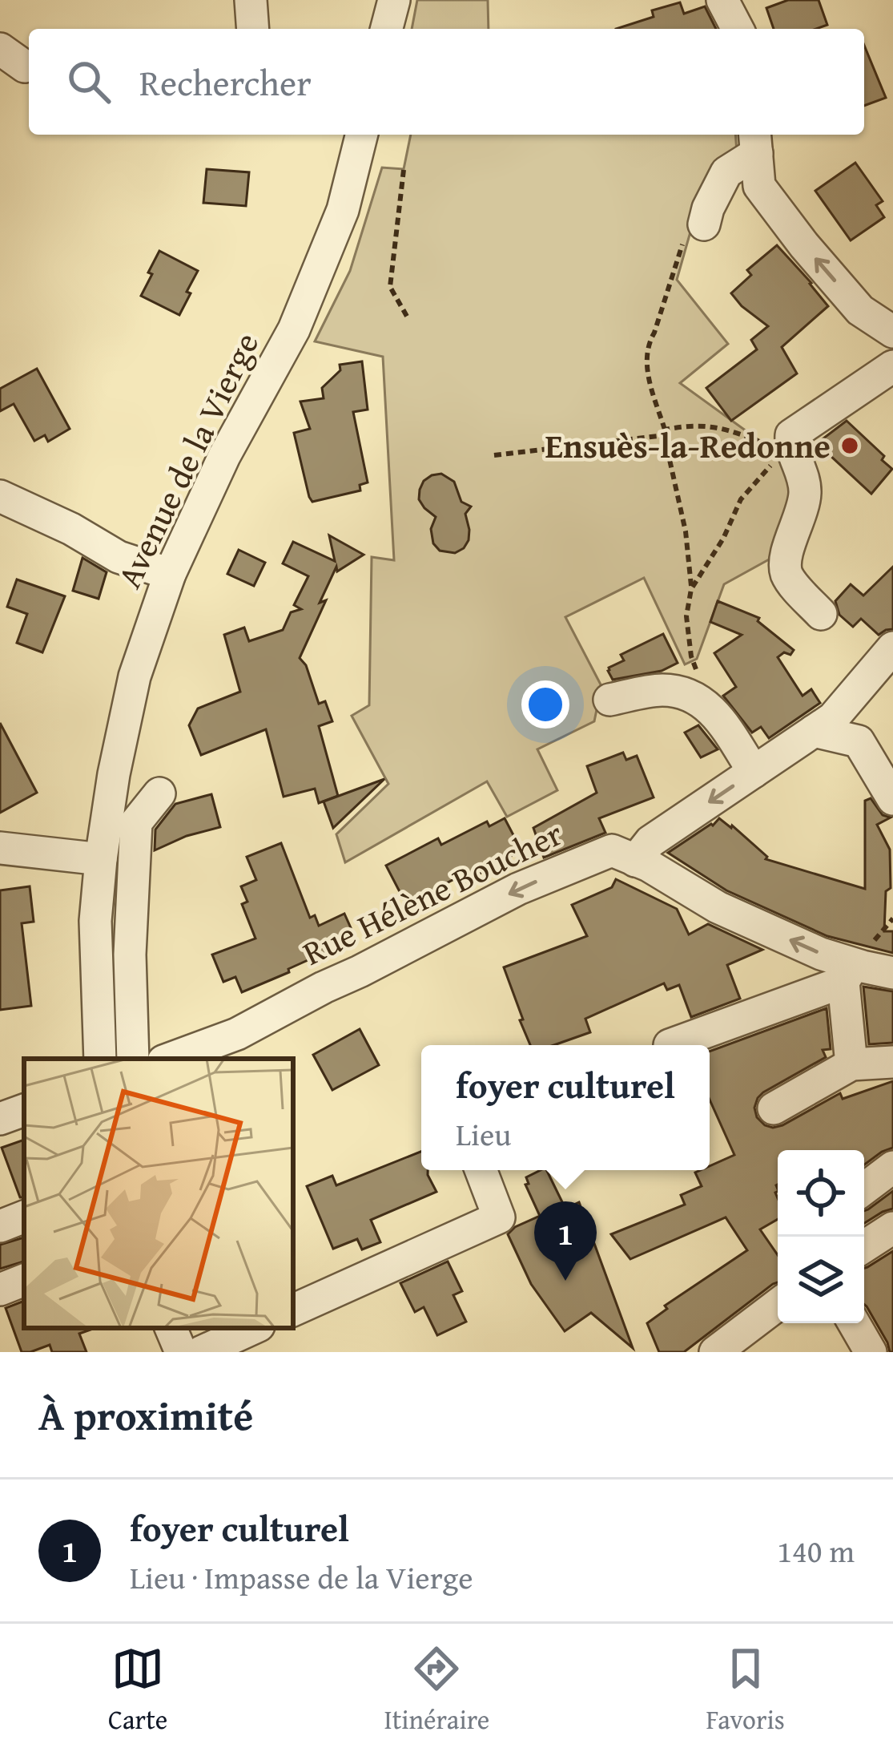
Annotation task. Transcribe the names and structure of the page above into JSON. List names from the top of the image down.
{
  "streets": {
    "street": ["Avenue de la Vierge", "Rue Hélène Boucher"]
  },
  "places": ["Ensuès-la-Redonne"],
  "page": {
    "search": "Rechercher",
    "popup": ["foyer culturel", "Lieu"],
    "pins": "1",
    "heading": "À proximité",
    "list": [
      {
        "mark": "1",
        "name": "foyer culturel",
        "note": "Lieu · Impasse de la Vierge",
        "value": "140 m"
      }
    ],
    "nav": ["Carte", "Itinéraire", "Favoris"]
  }
}
